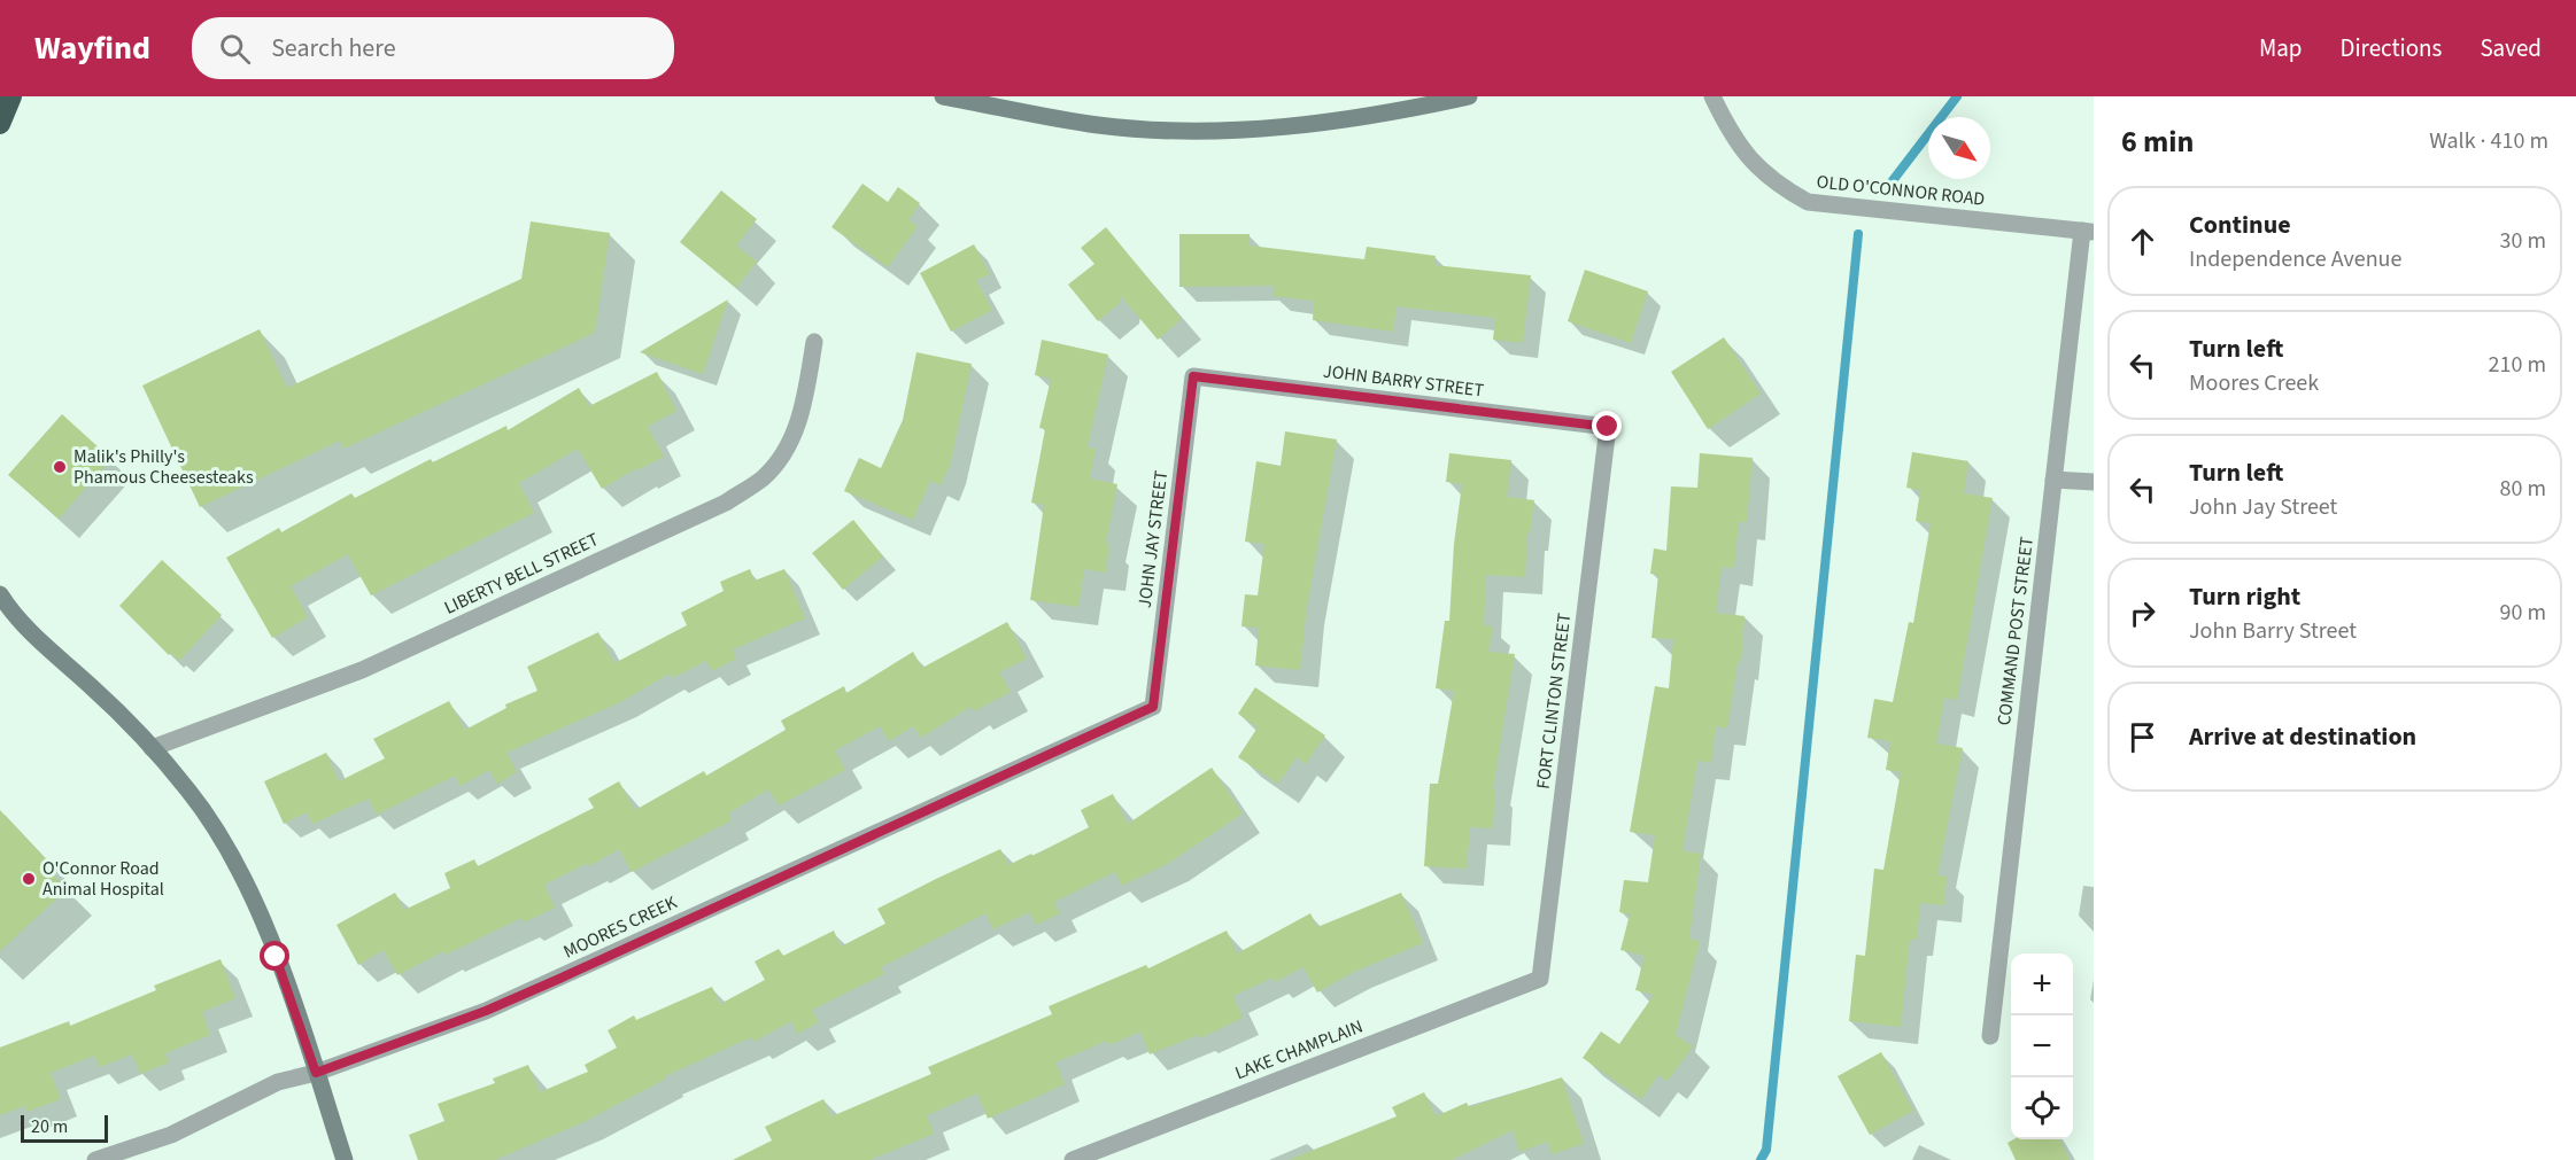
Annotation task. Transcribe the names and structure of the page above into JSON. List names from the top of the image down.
{
  "streets": {
    "street": [
      "OLD O'CONNOR ROAD",
      "JOHN BARRY STREET",
      "JOHN JAY STREET",
      "LIBERTY BELL STREET",
      "COMMAND POST STREET",
      "FORT CLINTON STREET",
      "MOORES CREEK",
      "LAKE CHAMPLAIN"
    ]
  },
  "crossings": [
    ["OLD O'CONNOR ROAD", "COMMAND POST STREET"],
    ["JOHN BARRY STREET", "JOHN JAY STREET"],
    ["JOHN BARRY STREET", "FORT CLINTON STREET"],
    ["JOHN JAY STREET", "MOORES CREEK"],
    ["FORT CLINTON STREET", "LAKE CHAMPLAIN"]
  ],
  "places": ["Malik's Philly's Phamous Cheesesteaks", "O'Connor Road Animal Hospital"],
  "scale_bar": "20 m",
  "north": "bottom right",
  "page": {
    "header": "Wayfind",
    "search": "Search here",
    "nav": ["Map", "Directions", "Saved"],
    "heading": ["6 min", "Walk · 410 m"],
    "list": [
      ["Continue", "Independence Avenue", "30 m"],
      ["Turn left", "Moores Creek", "210 m"],
      ["Turn left", "John Jay Street", "80 m"],
      ["Turn right", "John Barry Street", "90 m"],
      "Arrive at destination"
    ],
    "map_buttons": ["+", "−"],
    "scale": "20 m"
  }
}
